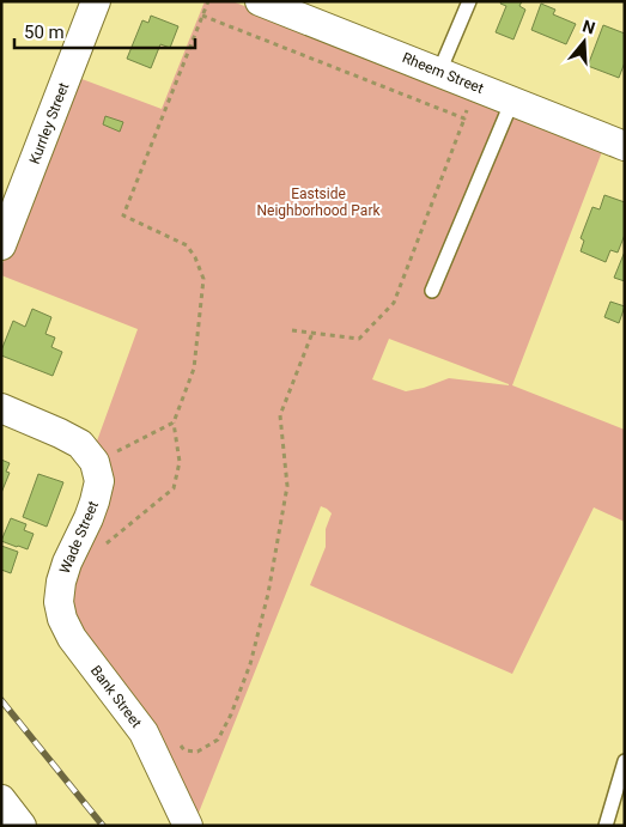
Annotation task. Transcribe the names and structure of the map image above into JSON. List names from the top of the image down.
{
  "streets": {
    "street": [
      "Rheem Street",
      "Kurrley Street",
      "Wade Street",
      "Bank Street"
    ]
  },
  "crossings": [
    ["Wade Street", "Bank Street"]
  ],
  "parks": ["Eastside Neighborhood Park"],
  "scale_bar": "50 m",
  "north": "top"
}
